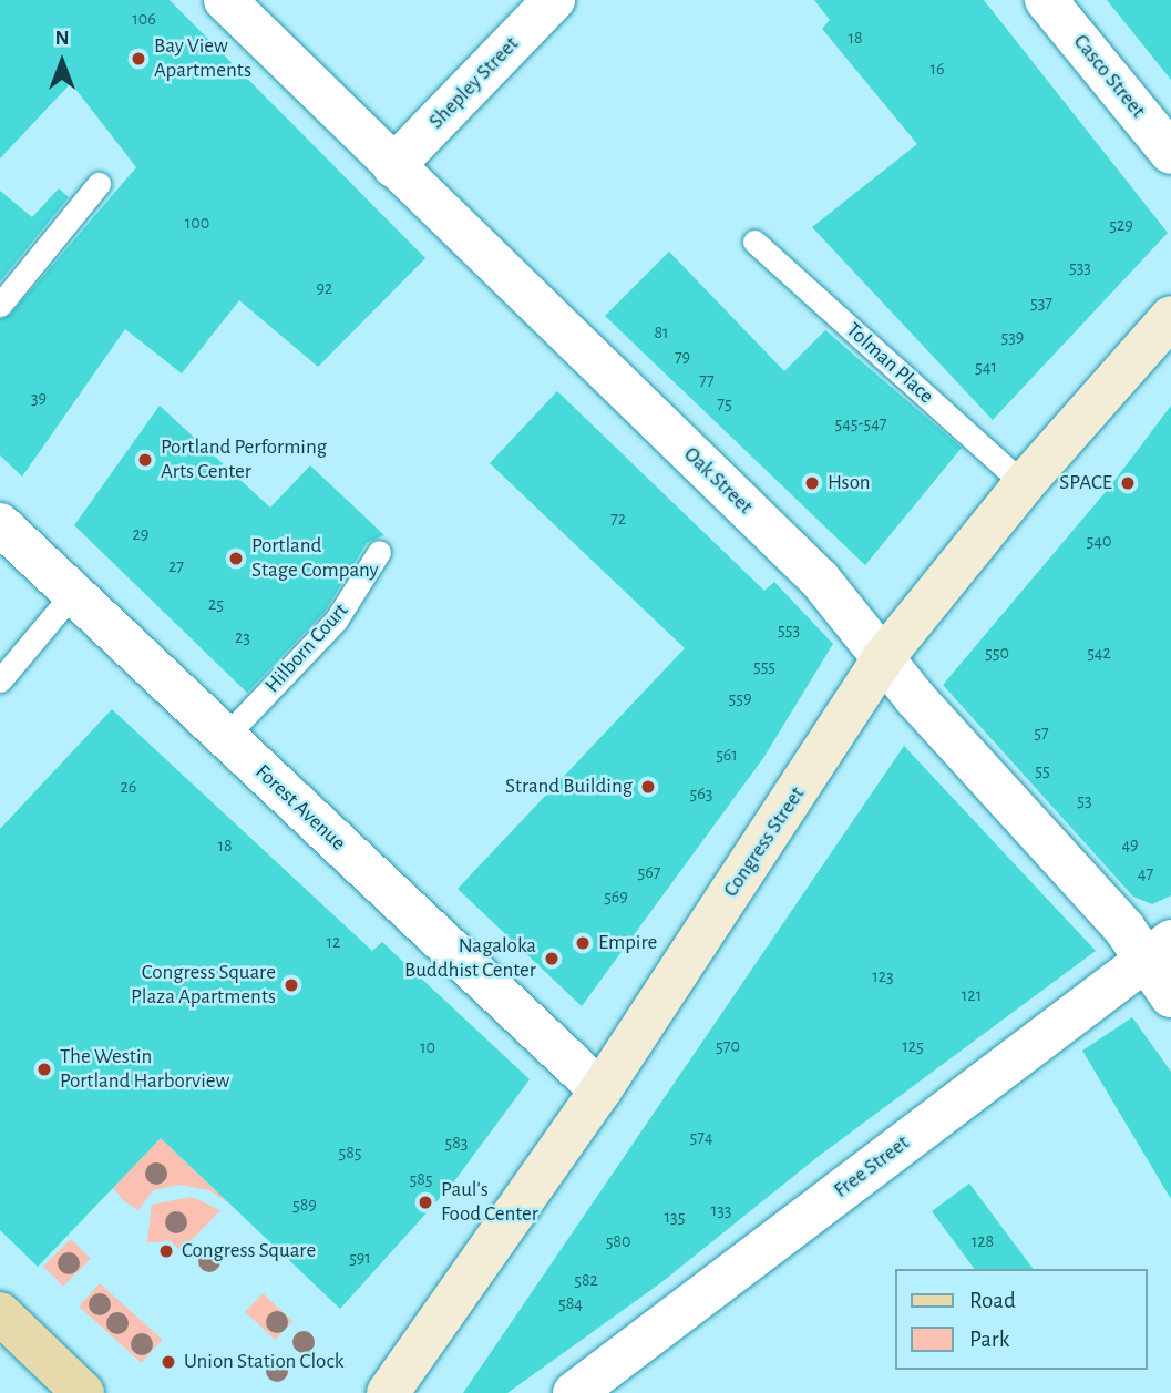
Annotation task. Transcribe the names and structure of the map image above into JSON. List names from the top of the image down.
{
  "streets": {
    "main road": ["Congress Street"],
    "street": [
      "Casco Street",
      "Shepley Street",
      "Oak Street",
      "Forest Avenue",
      "Free Street"
    ],
    "lane": ["Tolman Place", "Hilborn Court"]
  },
  "crossings": [
    ["Shepley Street", "Oak Street"],
    ["Tolman Place", "Congress Street"],
    ["Oak Street", "Congress Street"],
    ["Oak Street", "Free Street"],
    ["Hilborn Court", "Forest Avenue"],
    ["Forest Avenue", "Congress Street"]
  ],
  "places": [
    "Bay View Apartments",
    "Portland Performing Arts Center",
    "Hson",
    "SPACE",
    "Portland Stage Company",
    "Strand Building",
    "Empire",
    "Nagaloka Buddhist Center",
    "Congress Square Plaza Apartments",
    "The Westin Portland Harborview",
    "Paul's Food Center",
    "Congress Square",
    "Union Station Clock"
  ],
  "house_numbers": [
    "106",
    "18",
    "16",
    "100",
    "529",
    "533",
    "92",
    "537",
    "81",
    "539",
    "79",
    "541",
    "77",
    "39",
    "75",
    "545-547",
    "72",
    "29",
    "540",
    "27",
    "25",
    "553",
    "23",
    "550",
    "542",
    "555",
    "559",
    "57",
    "561",
    "55",
    "26",
    "563",
    "53",
    "49",
    "18",
    "567",
    "47",
    "569",
    "12",
    "123",
    "121",
    "570",
    "125",
    "10",
    "574",
    "583",
    "585",
    "585",
    "589",
    "133",
    "135",
    "580",
    "128",
    "591",
    "582",
    "584"
  ],
  "legend": ["Road", "Park"],
  "north": "top"
}
